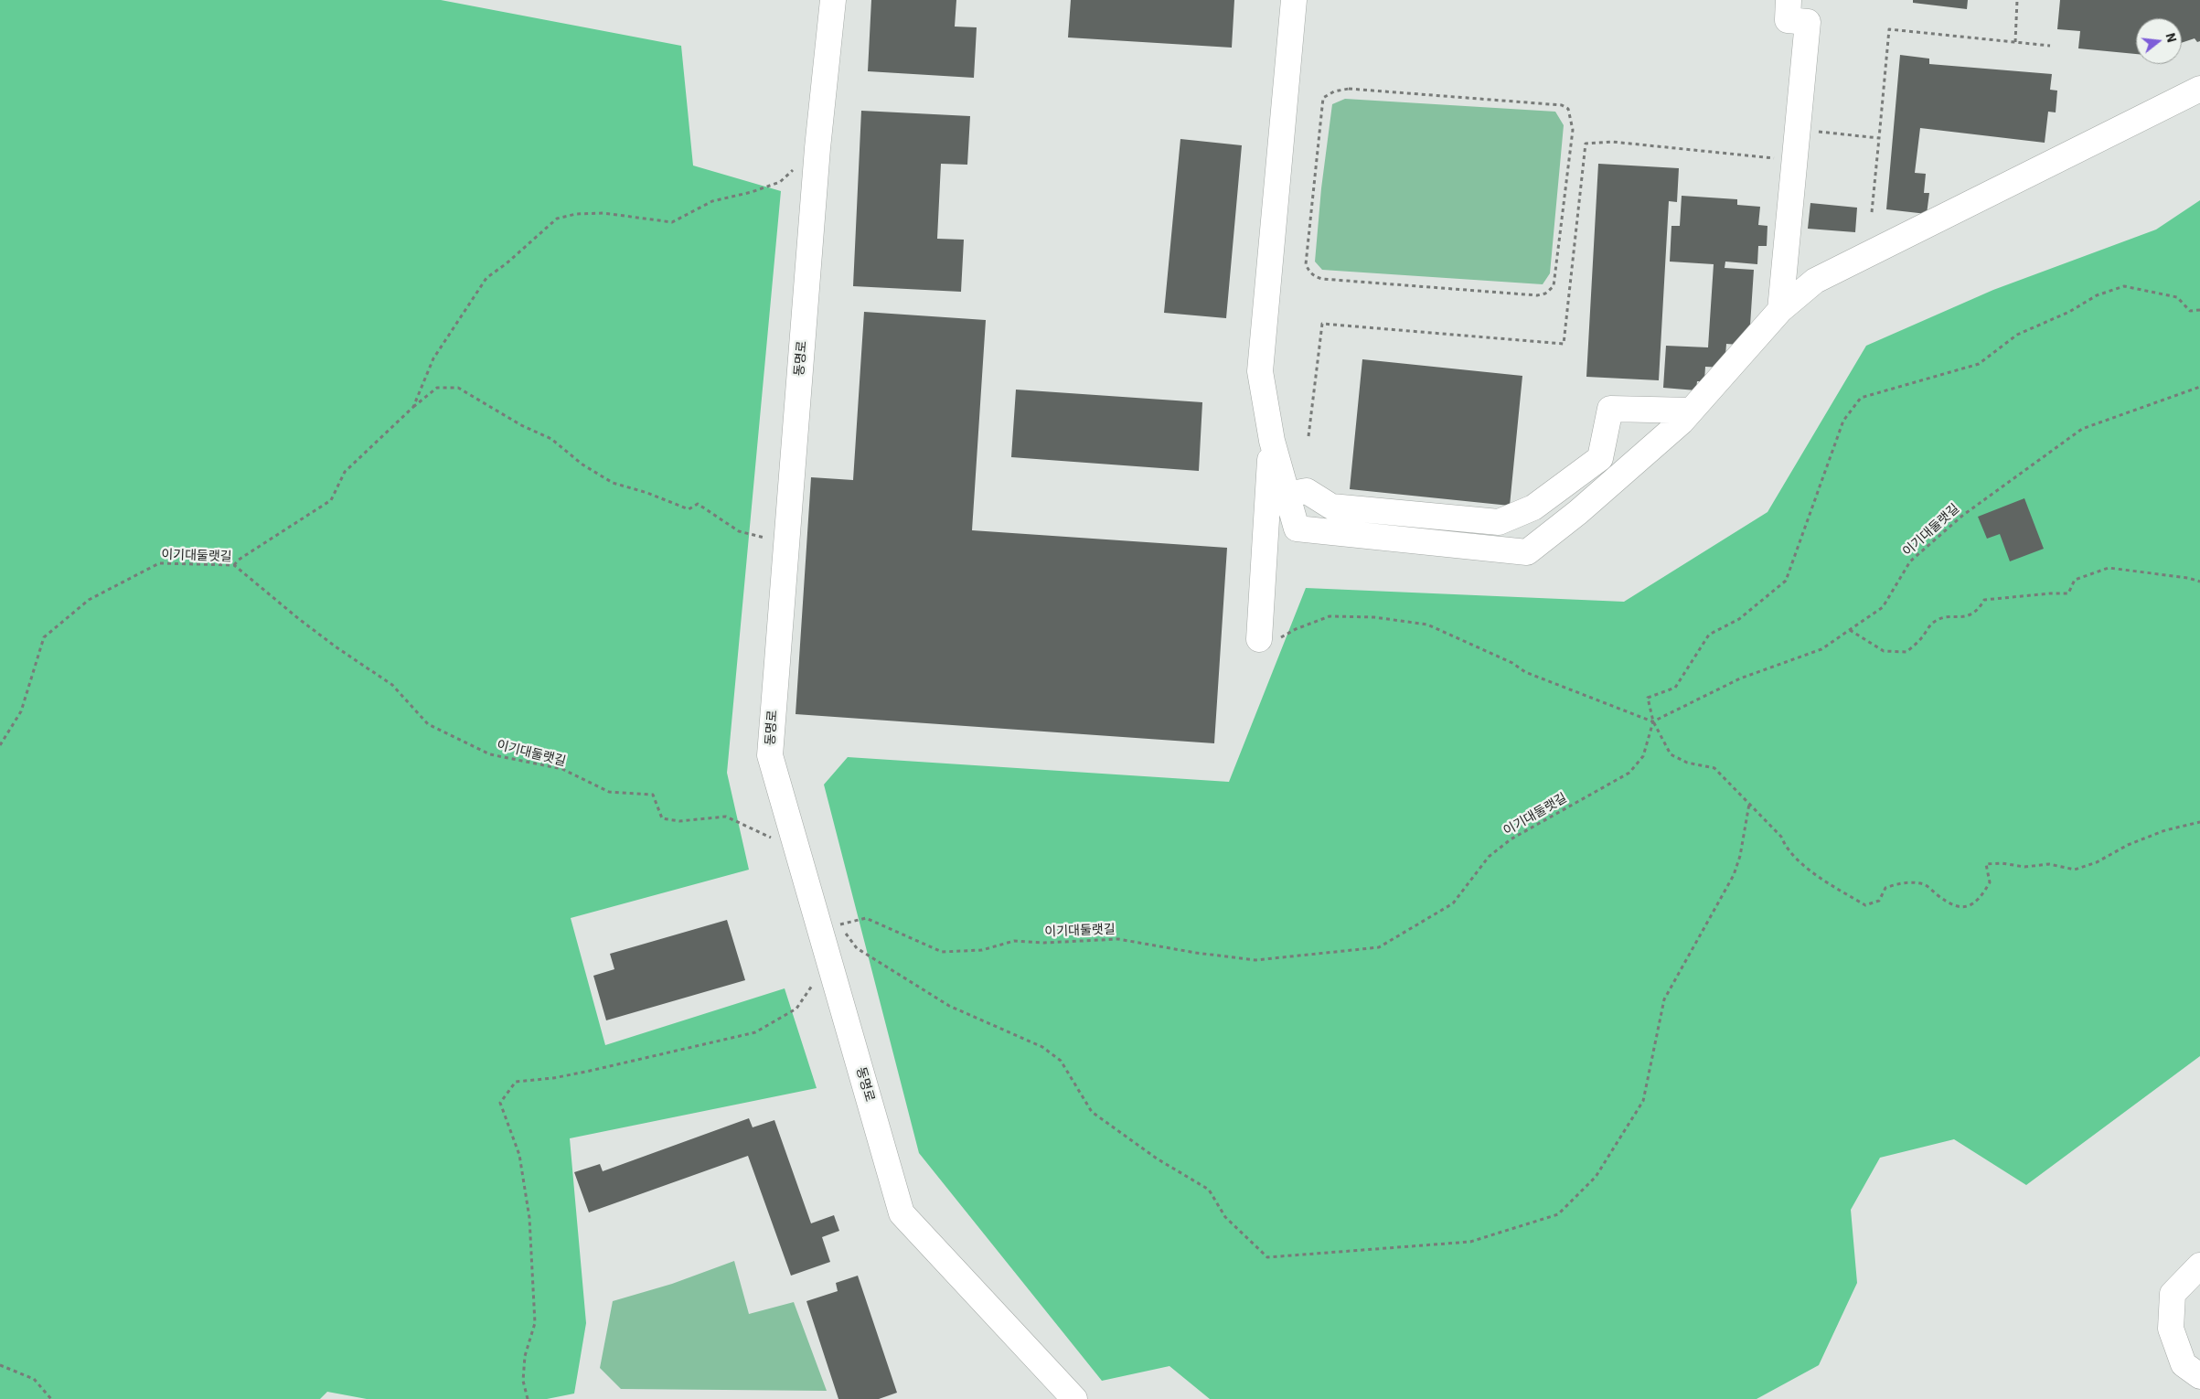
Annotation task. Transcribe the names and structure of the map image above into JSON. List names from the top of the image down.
{
  "streets": {
    "street": ["동명로"],
    "path": ["이기대둘랫길"]
  },
  "north": "right"
}
